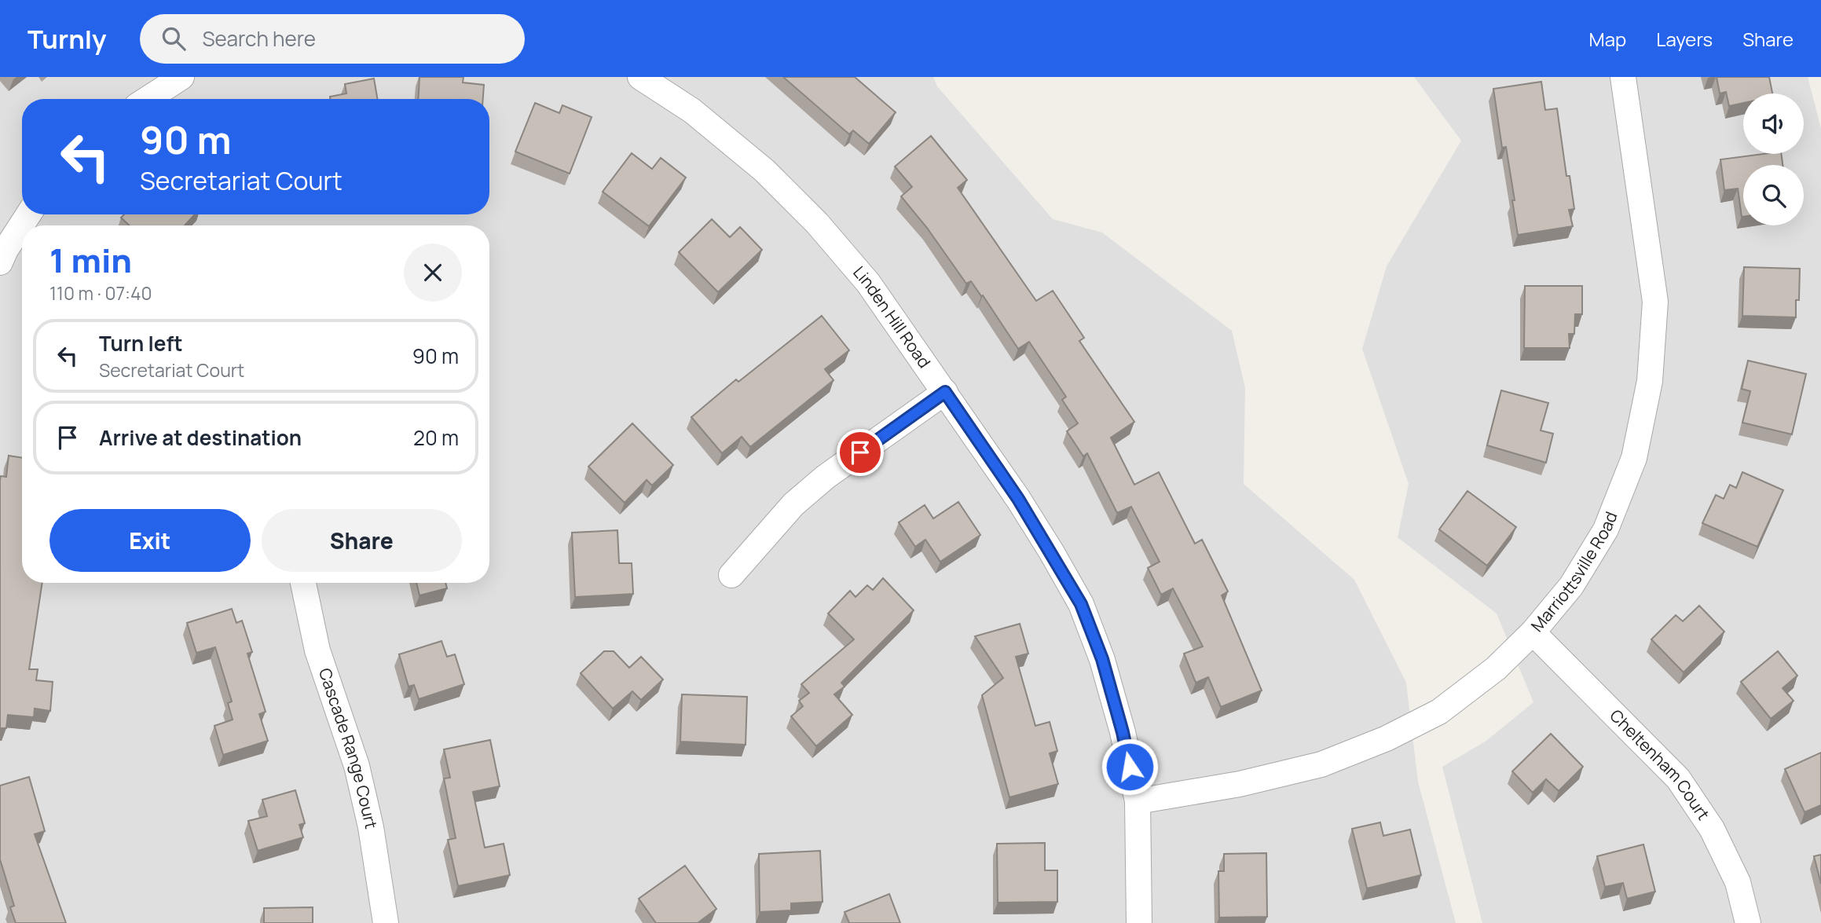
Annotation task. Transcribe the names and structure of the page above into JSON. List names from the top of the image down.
{
  "streets": {
    "street": [
      "Linden Hill Road",
      "Marriottsville Road",
      "Cascade Range Court",
      "Cheltenham Court"
    ]
  },
  "crossings": [
    ["Linden Hill Road", "Marriottsville Road"],
    ["Marriottsville Road", "Cheltenham Court"]
  ],
  "page": {
    "header": "Turnly",
    "search": "Search here",
    "nav": ["Map", "Layers", "Share"],
    "turn": ["90 m", "Secretariat Court"],
    "heading": ["1 min", "110 m · 07:40"],
    "list": [
      {
        "name": "Turn left",
        "note": "Secretariat Court",
        "value": "90 m"
      },
      {
        "name": "Arrive at destination",
        "value": "20 m"
      }
    ],
    "buttons": ["Exit", "Share"]
  }
}
